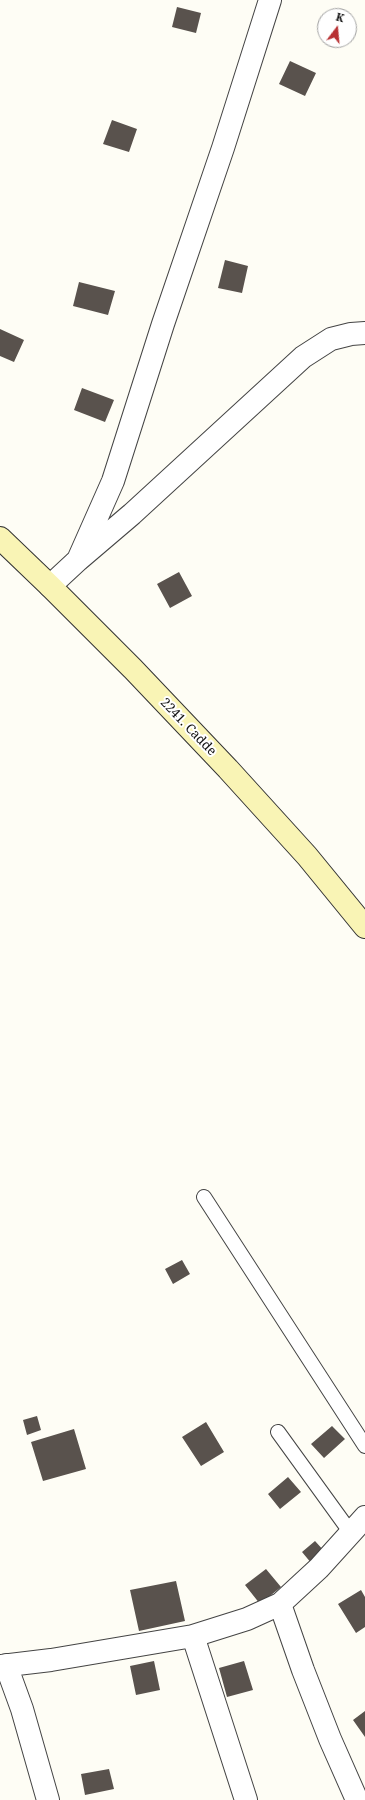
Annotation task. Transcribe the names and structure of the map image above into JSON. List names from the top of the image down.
{
  "streets": {
    "street": ["2241. Cadde"]
  },
  "north": "top"
}
